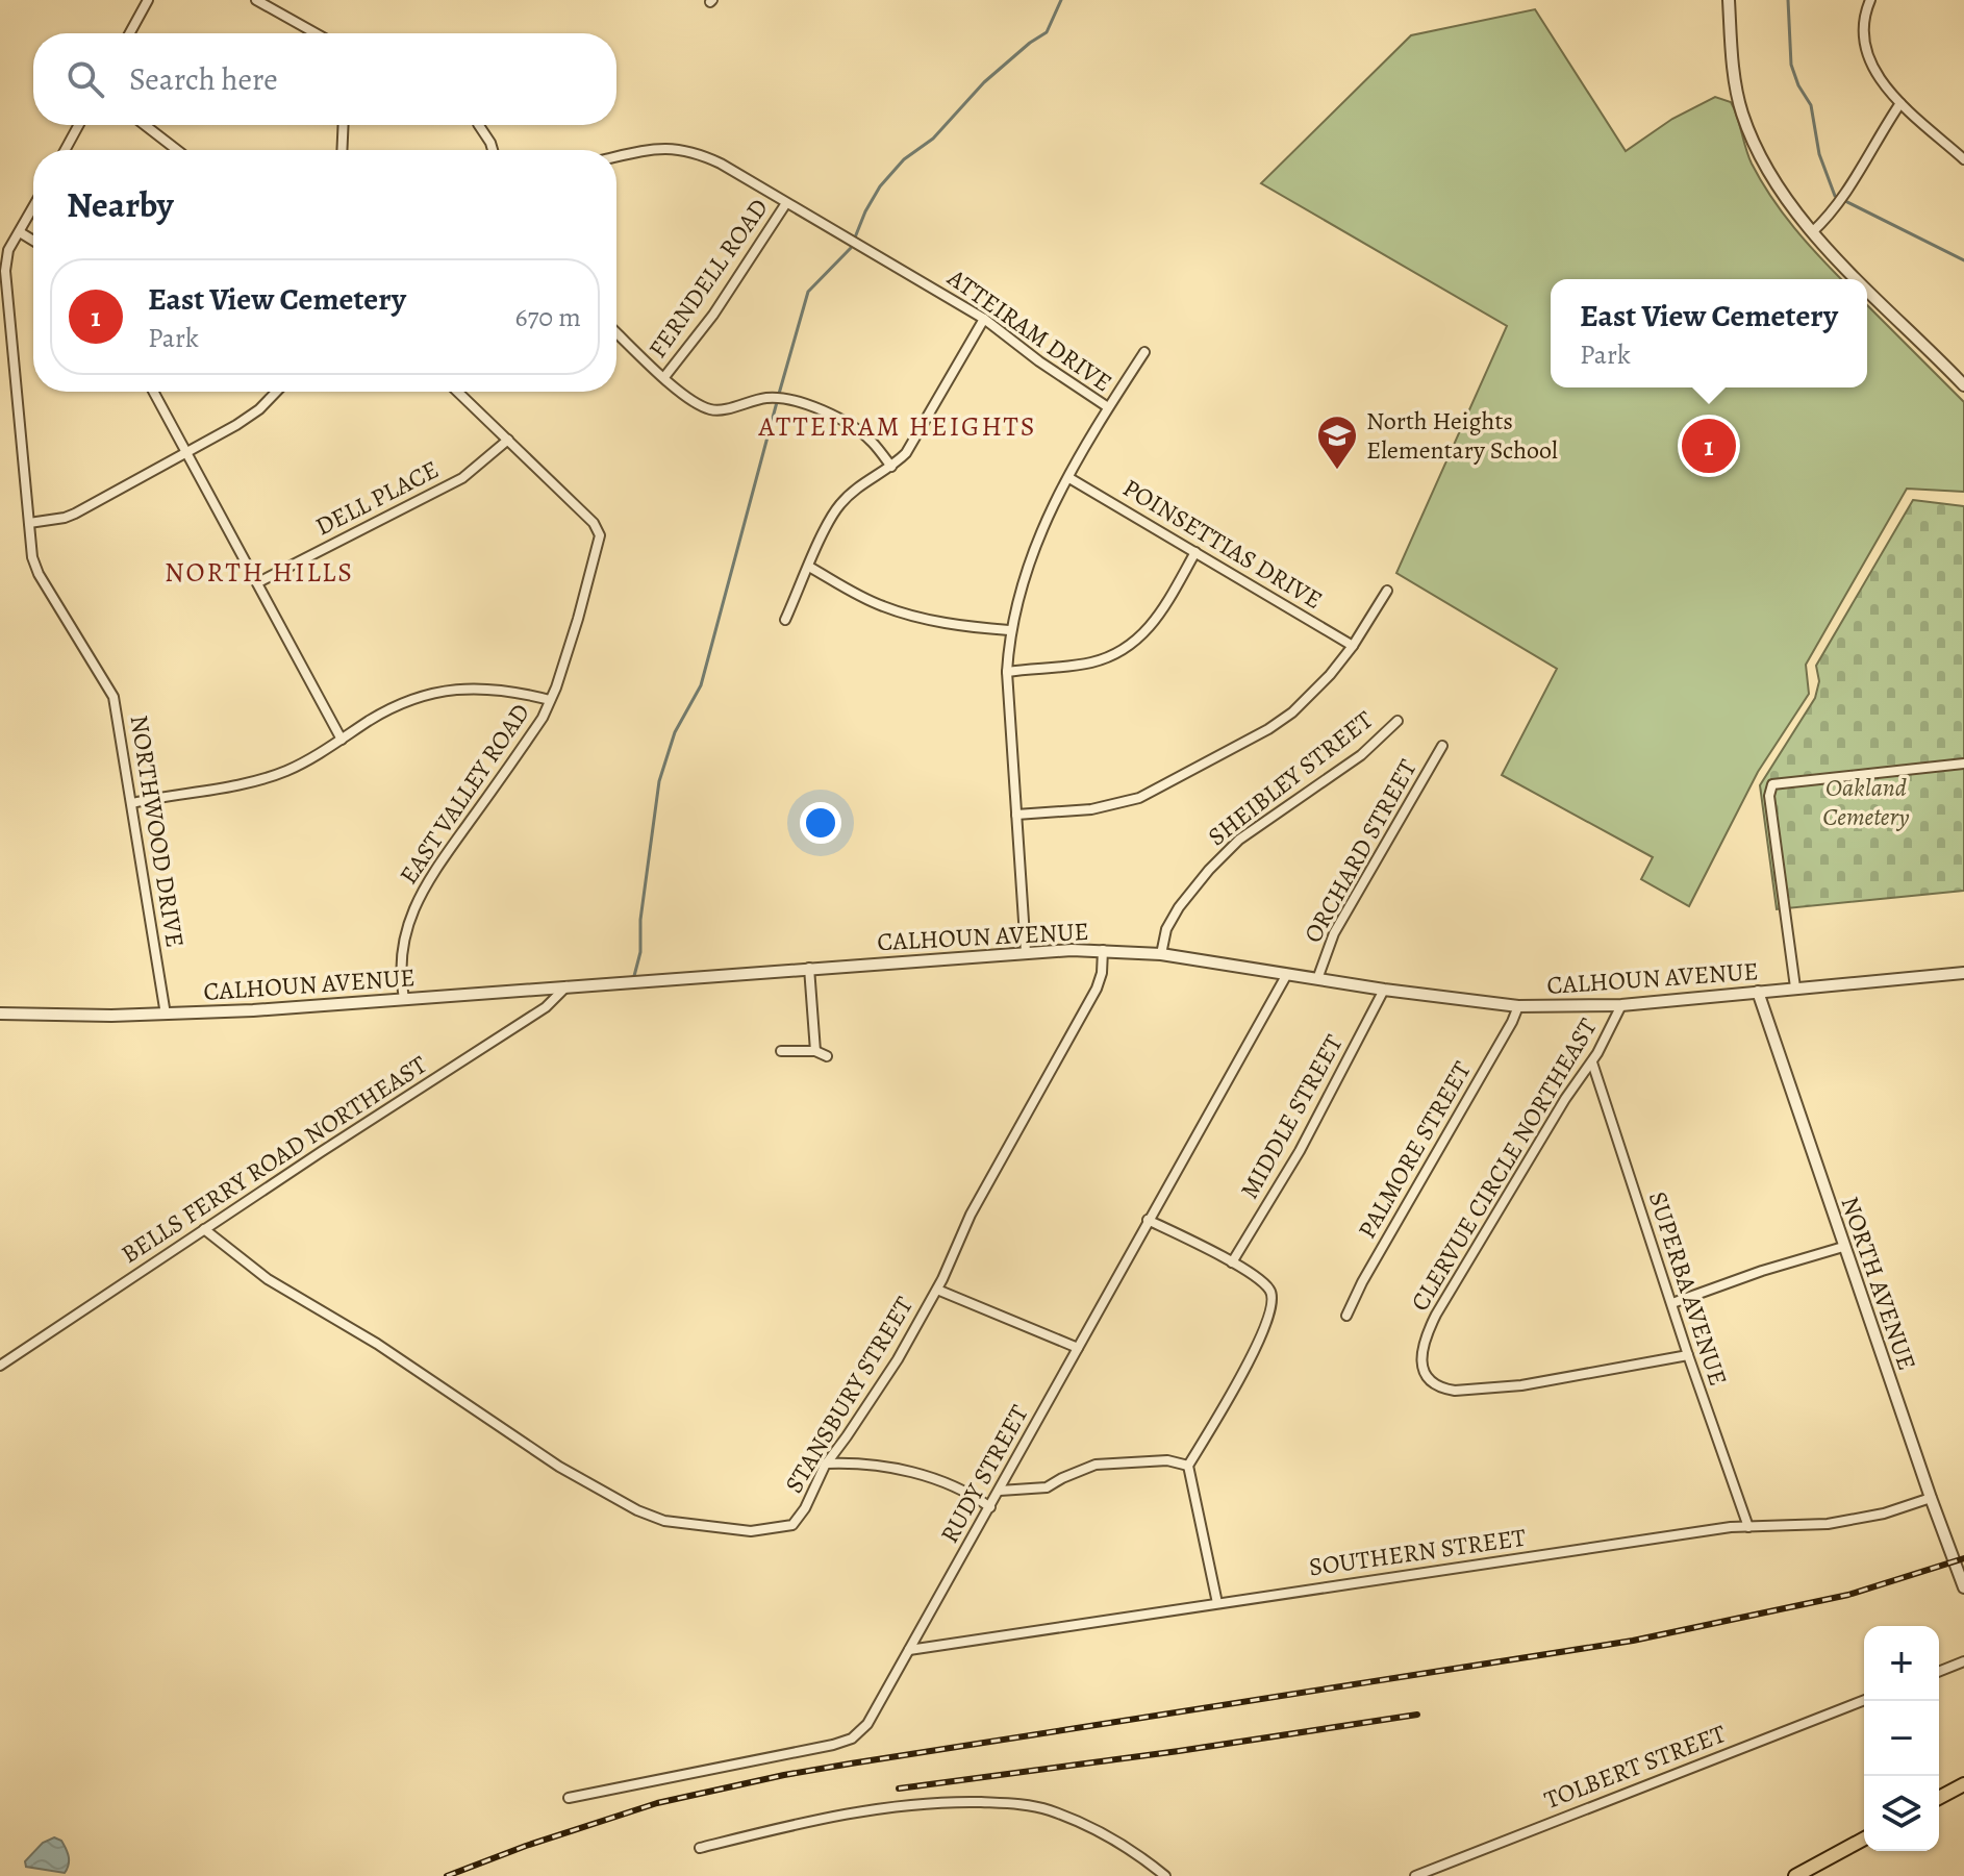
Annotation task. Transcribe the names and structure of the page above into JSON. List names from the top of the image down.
{
  "streets": {
    "street": [
      "FERNDELL ROAD",
      "ATTEIRAM DRIVE",
      "DELL PLACE",
      "POINSETTIAS DRIVE",
      "SHEIBLEY STREET",
      "EAST VALLEY ROAD",
      "NORTHWOOD DRIVE",
      "ORCHARD STREET",
      "CALHOUN AVENUE",
      "MIDDLE STREET",
      "PALMORE STREET",
      "BELLS FERRY ROAD NORTHEAST",
      "CLERVUE CIRCLE NORTHEAST",
      "NORTH AVENUE",
      "SUPERBA AVENUE",
      "STANSBURY STREET",
      "RUDY STREET",
      "SOUTHERN STREET",
      "TOLBERT STREET"
    ]
  },
  "crossings": [
    ["FERNDELL ROAD", "ATTEIRAM DRIVE"],
    ["ATTEIRAM DRIVE", "POINSETTIAS DRIVE"],
    ["ATTEIRAM DRIVE", "CALHOUN AVENUE"],
    ["DELL PLACE", "EAST VALLEY ROAD"],
    ["SHEIBLEY STREET", "CALHOUN AVENUE"],
    ["EAST VALLEY ROAD", "CALHOUN AVENUE"],
    ["NORTHWOOD DRIVE", "CALHOUN AVENUE"],
    ["ORCHARD STREET", "CALHOUN AVENUE"],
    ["CALHOUN AVENUE", "MIDDLE STREET"],
    ["CALHOUN AVENUE", "PALMORE STREET"],
    ["CALHOUN AVENUE", "BELLS FERRY ROAD NORTHEAST"],
    ["CALHOUN AVENUE", "CLERVUE CIRCLE NORTHEAST"],
    ["CALHOUN AVENUE", "NORTH AVENUE"],
    ["CALHOUN AVENUE", "STANSBURY STREET"],
    ["CALHOUN AVENUE", "RUDY STREET"],
    ["BELLS FERRY ROAD NORTHEAST", "STANSBURY STREET"],
    ["CLERVUE CIRCLE NORTHEAST", "SUPERBA AVENUE"],
    ["NORTH AVENUE", "SOUTHERN STREET"],
    ["SUPERBA AVENUE", "SOUTHERN STREET"],
    ["RUDY STREET", "SOUTHERN STREET"]
  ],
  "districts": ["ATTEIRAM HEIGHTS", "NORTH HILLS"],
  "parks": ["Oakland Cemetery"],
  "places": {
    "school or university": ["North Heights Elementary School"]
  },
  "page": {
    "search": "Search here",
    "heading": "Nearby",
    "list": [
      {
        "mark": "1",
        "name": "East View Cemetery",
        "note": "Park",
        "value": "670 m"
      }
    ],
    "popup": ["East View Cemetery", "Park"],
    "pins": "1",
    "map_buttons": ["+", "−"]
  }
}
